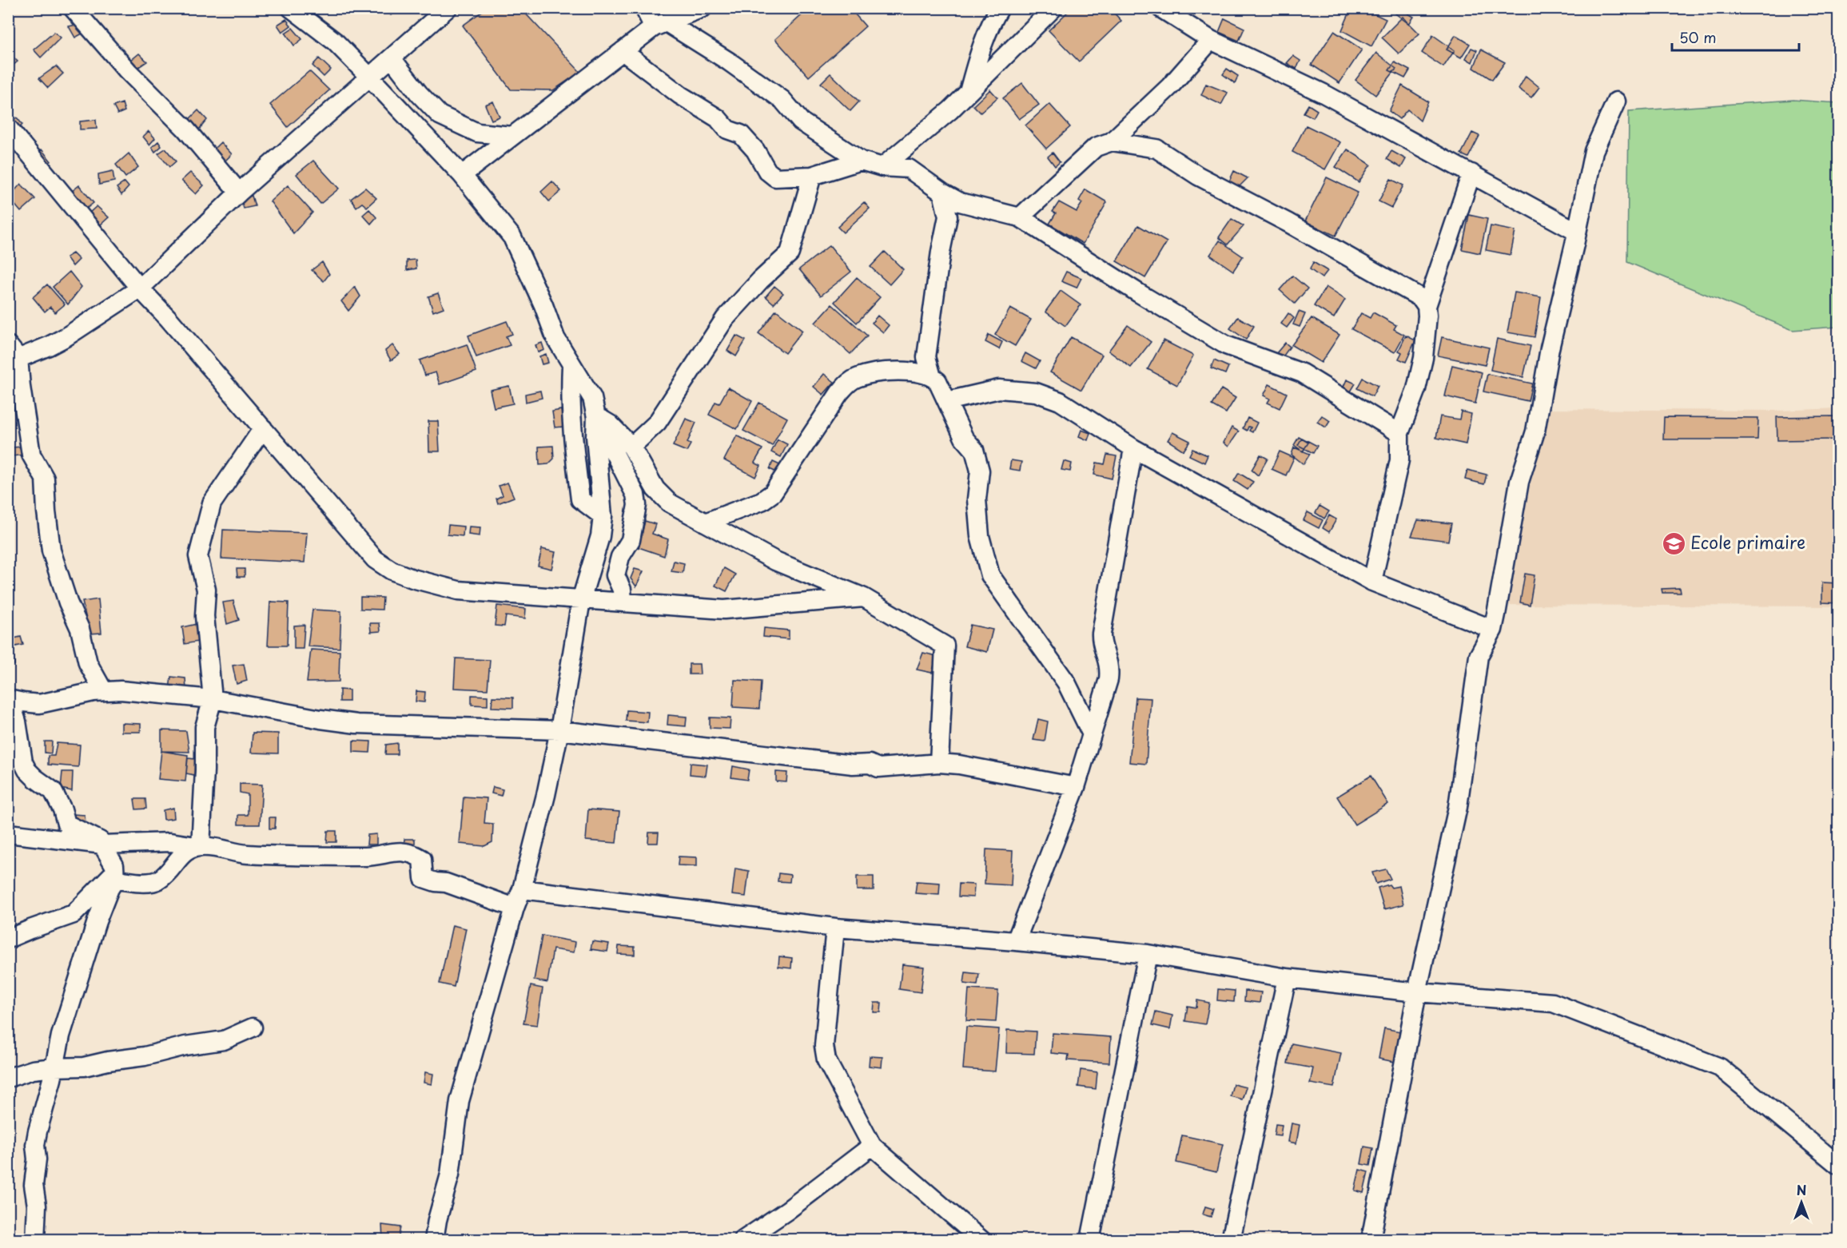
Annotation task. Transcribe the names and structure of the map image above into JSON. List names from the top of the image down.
{
  "places": {
    "school or university": ["Ecole primaire"]
  },
  "scale_bar": "50 m",
  "north": "top"
}
